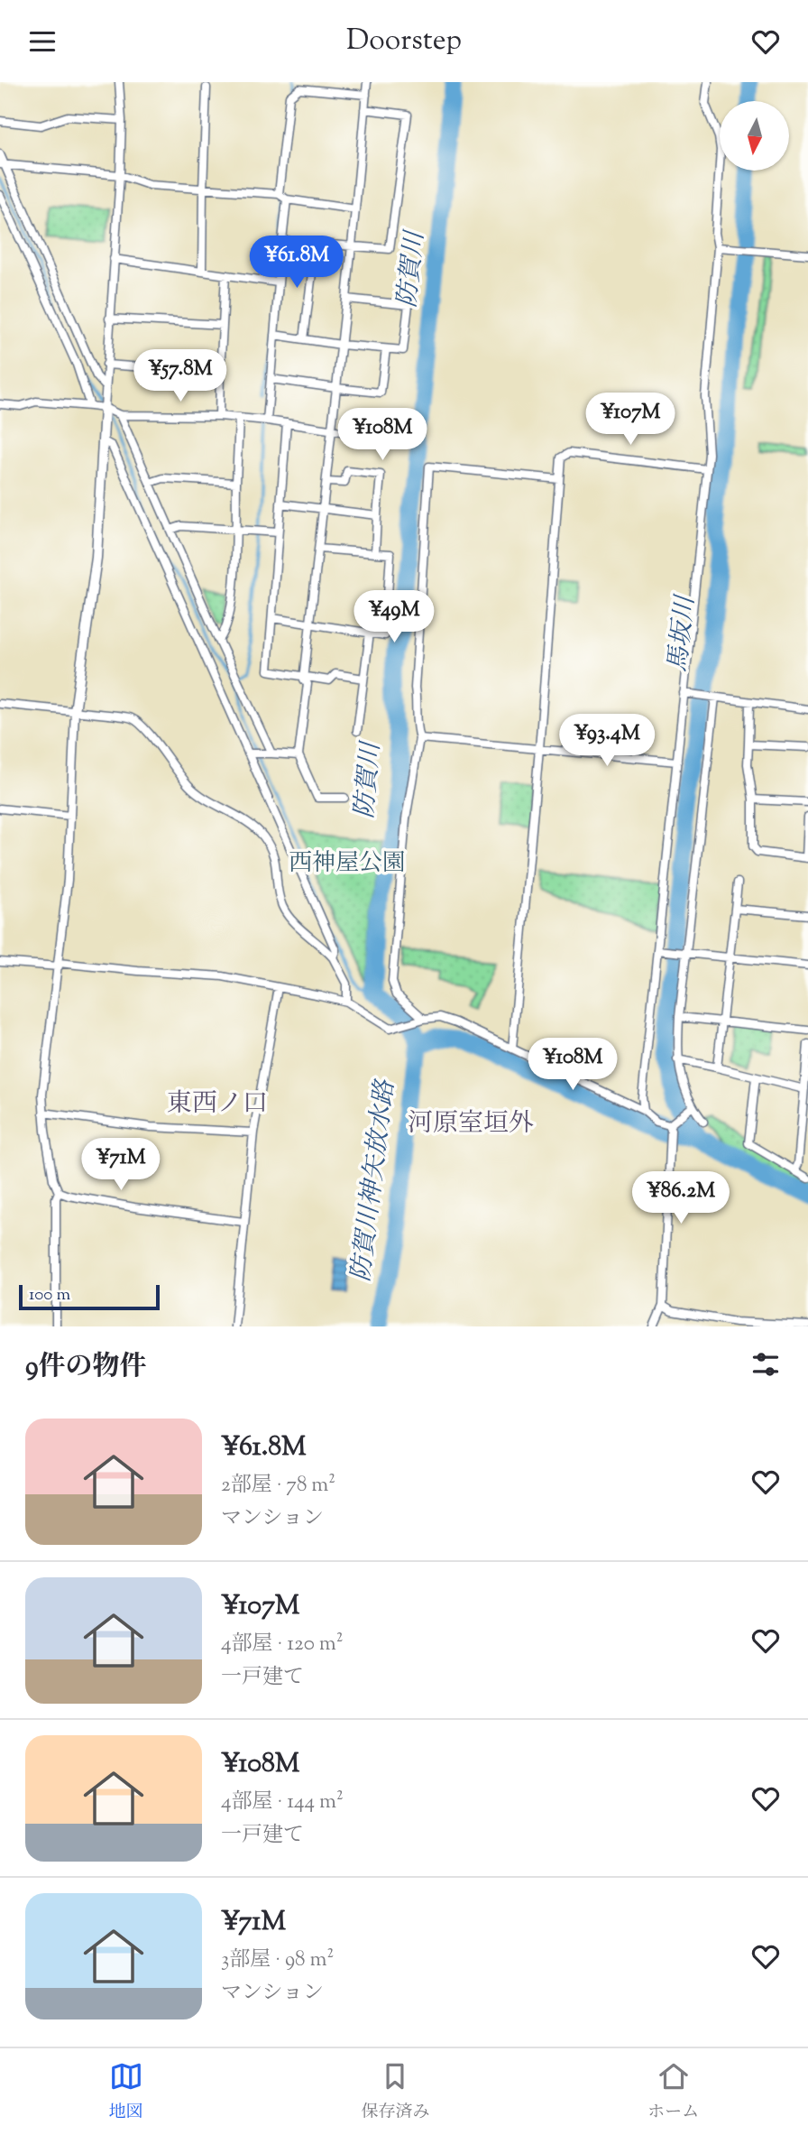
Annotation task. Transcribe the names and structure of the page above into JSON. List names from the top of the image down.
{
  "districts": ["東西ノ口", "河原室垣外"],
  "water": ["防賀川", "馬坂川", "防賀川神矢放水路"],
  "parks": ["西神屋公園"],
  "scale_bar": "100 m",
  "north": "bottom",
  "page": {
    "header": "Doorstep",
    "price": [
      "¥61.8M",
      "¥57.8M",
      "¥107M",
      "¥108M",
      "¥49M",
      "¥93.4M",
      "¥108M",
      "¥71M",
      "¥86.2M"
    ],
    "scale": "100 m",
    "heading": "9件の物件",
    "list": [
      {
        "name": "¥61.8M",
        "note": "2部屋 · 78 m² · マンション"
      },
      {
        "name": "¥107M",
        "note": "4部屋 · 120 m² · 一戸建て"
      },
      {
        "name": "¥108M",
        "note": "4部屋 · 144 m² · 一戸建て"
      },
      {
        "name": "¥71M",
        "note": "3部屋 · 98 m² · マンション"
      }
    ],
    "tabs": ["地図", "保存済み", "ホーム"]
  }
}
